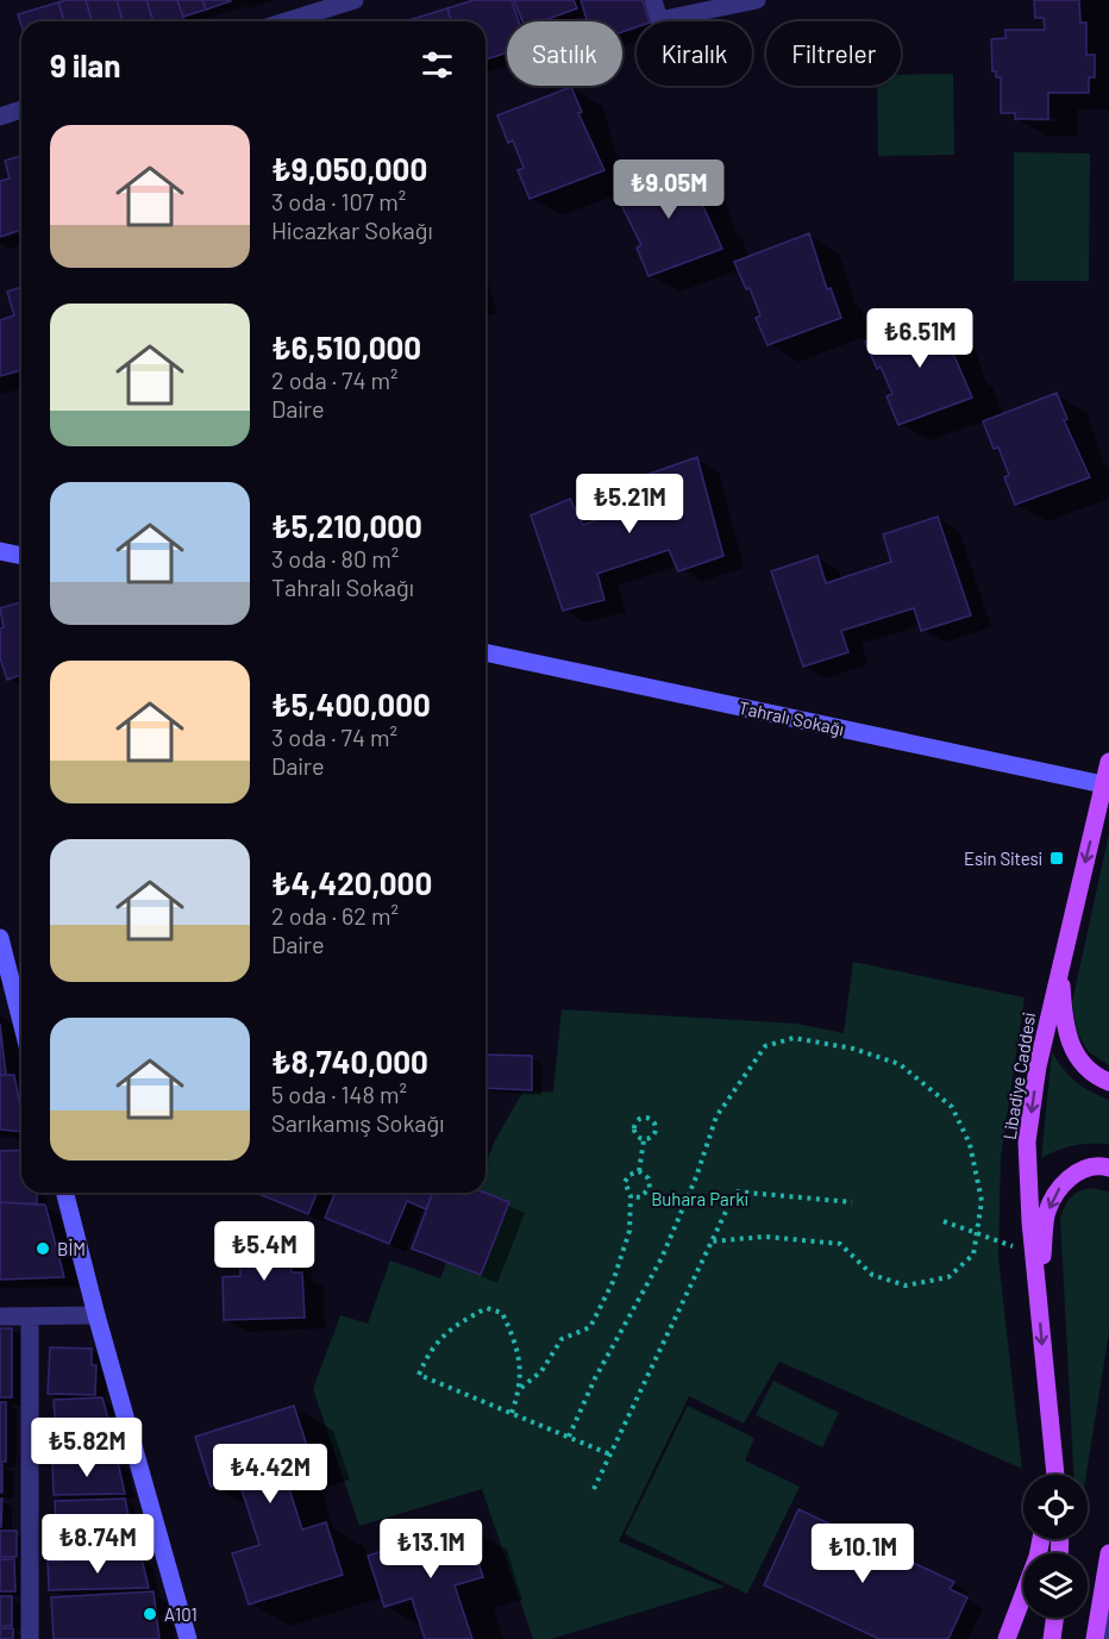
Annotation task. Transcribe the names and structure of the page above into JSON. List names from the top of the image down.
{
  "streets": {
    "main road": ["Libadiye Caddesi"],
    "street": ["Tahralı Sokağı"]
  },
  "crossings": [
    ["Tahralı Sokağı", "Libadiye Caddesi"]
  ],
  "one_way": ["Libadiye Caddesi"],
  "parks": ["Buhara Parkı"],
  "places": {
    "transit": ["Esin Sitesi"],
    "other": ["BİM", "A101"]
  },
  "page": {
    "chip": ["Satılık", "Kiralık", "Filtreler"],
    "heading": "9 ilan",
    "list": [
      {
        "name": "₺9,050,000",
        "note": "3 oda · 107 m² · Hicazkar Sokağı"
      },
      {
        "name": "₺6,510,000",
        "note": "2 oda · 74 m² · Daire"
      },
      {
        "name": "₺5,210,000",
        "note": "3 oda · 80 m² · Tahralı Sokağı"
      },
      {
        "name": "₺5,400,000",
        "note": "3 oda · 74 m² · Daire"
      },
      {
        "name": "₺4,420,000",
        "note": "2 oda · 62 m² · Daire"
      },
      {
        "name": "₺8,740,000",
        "note": "5 oda · 148 m² · Sarıkamış Sokağı"
      }
    ],
    "price": [
      "₺9.05M",
      "₺6.51M",
      "₺5.21M",
      "₺5.4M",
      "₺5.82M",
      "₺4.42M",
      "₺8.74M",
      "₺13.1M",
      "₺10.1M"
    ]
  }
}
